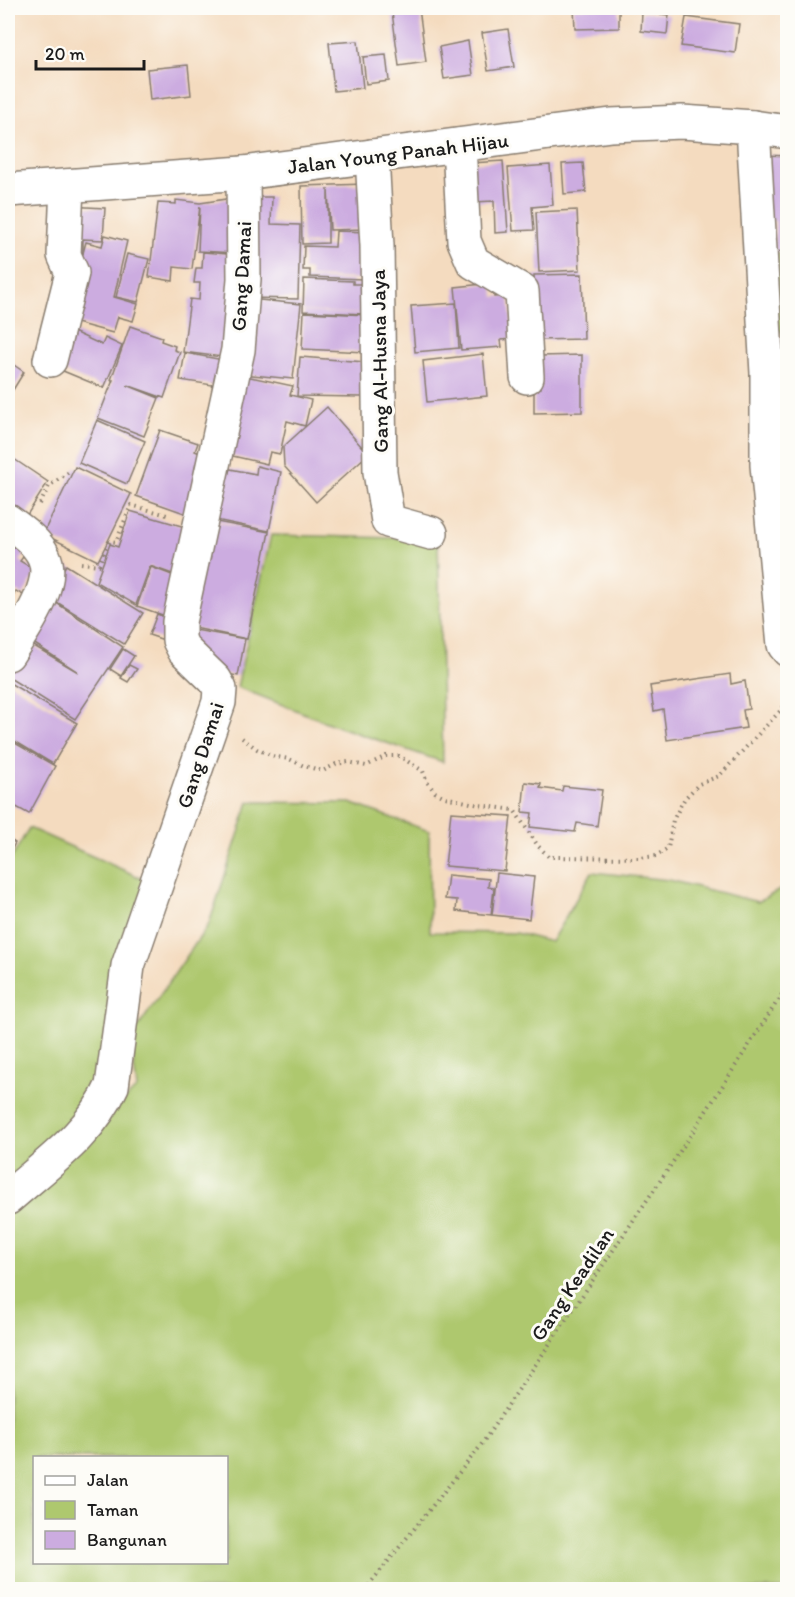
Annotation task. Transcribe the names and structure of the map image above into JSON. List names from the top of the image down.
{
  "streets": {
    "street": ["Jalan Young Panah Hijau", "Gang Damai", "Gang Al-Husna Jaya"],
    "path": ["Gang Keadilan"]
  },
  "crossings": [
    ["Jalan Young Panah Hijau", "Gang Damai"],
    ["Jalan Young Panah Hijau", "Gang Al-Husna Jaya"]
  ],
  "legend": ["Jalan", "Taman", "Bangunan"],
  "scale_bar": "20 m"
}
